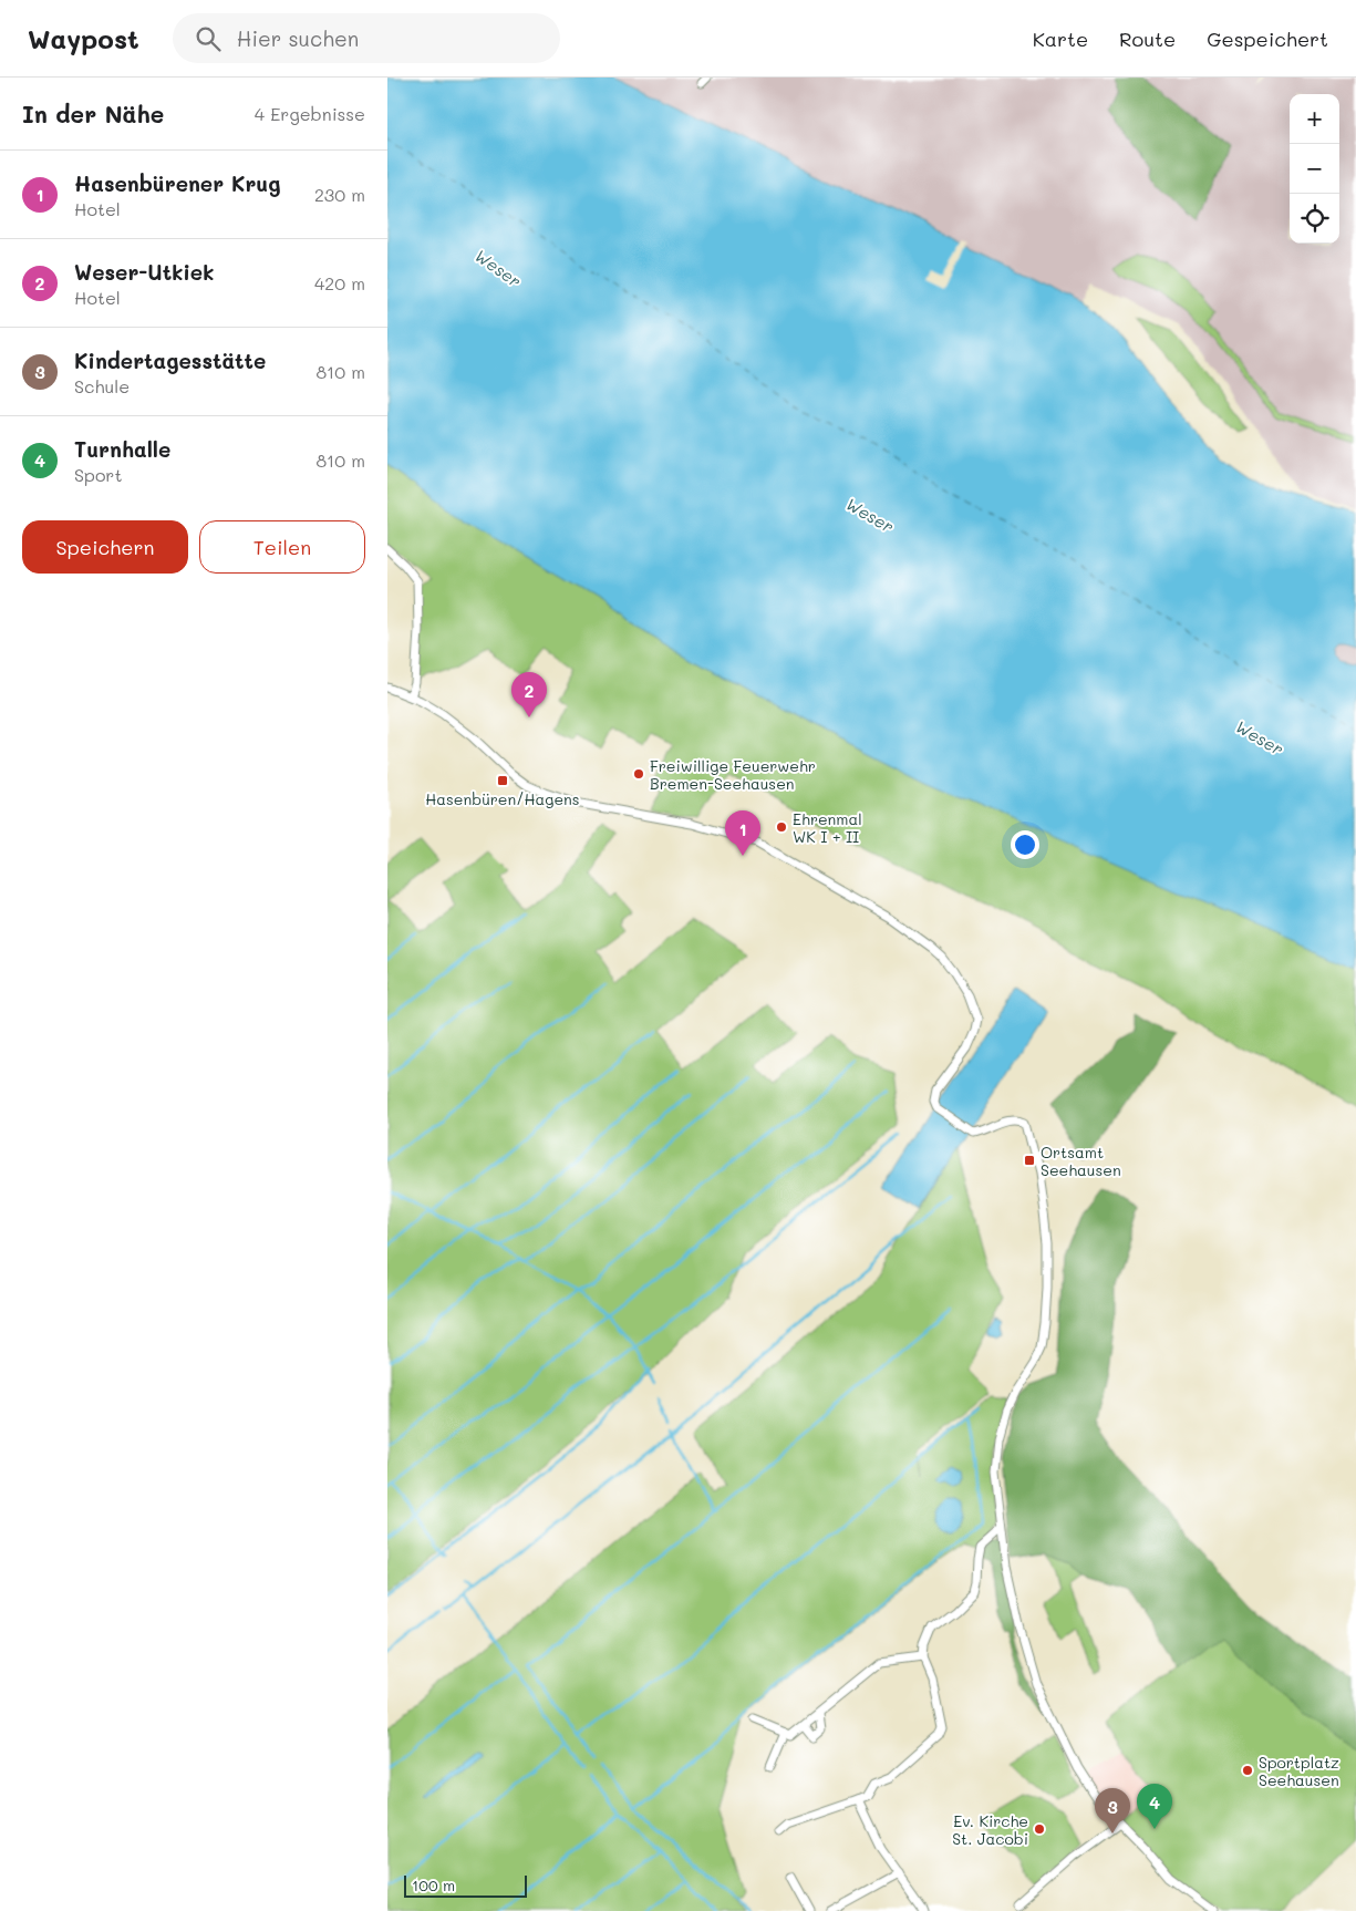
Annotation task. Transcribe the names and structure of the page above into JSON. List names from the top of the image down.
{
  "water": ["Weser"],
  "places": {
    "other": [
      "Freiwillige Feuerwehr Bremen-Seehausen",
      "Ehrenmal WK I + II",
      "Sportplatz Seehausen",
      "Ev. Kirche St. Jacobi"
    ],
    "transit": ["Hasenbüren/Hagens", "Ortsamt Seehausen"]
  },
  "scale_bar": "100 m",
  "page": {
    "header": "Waypost",
    "search": "Hier suchen",
    "nav": ["Karte", "Route", "Gespeichert"],
    "heading": ["In der Nähe", "4 Ergebnisse"],
    "map_buttons": ["+", "−"],
    "list": [
      {
        "mark": "1",
        "name": "Hasenbürener Krug",
        "note": "Hotel",
        "value": "230 m"
      },
      {
        "mark": "2",
        "name": "Weser-Utkiek",
        "note": "Hotel",
        "value": "420 m"
      },
      {
        "mark": "3",
        "name": "Kindertagesstätte",
        "note": "Schule",
        "value": "810 m"
      },
      {
        "mark": "4",
        "name": "Turnhalle",
        "note": "Sport",
        "value": "810 m"
      }
    ],
    "buttons": ["Speichern", "Teilen"],
    "pins": [
      "2",
      "1",
      "4",
      "3"
    ],
    "scale": "100 m"
  }
}
